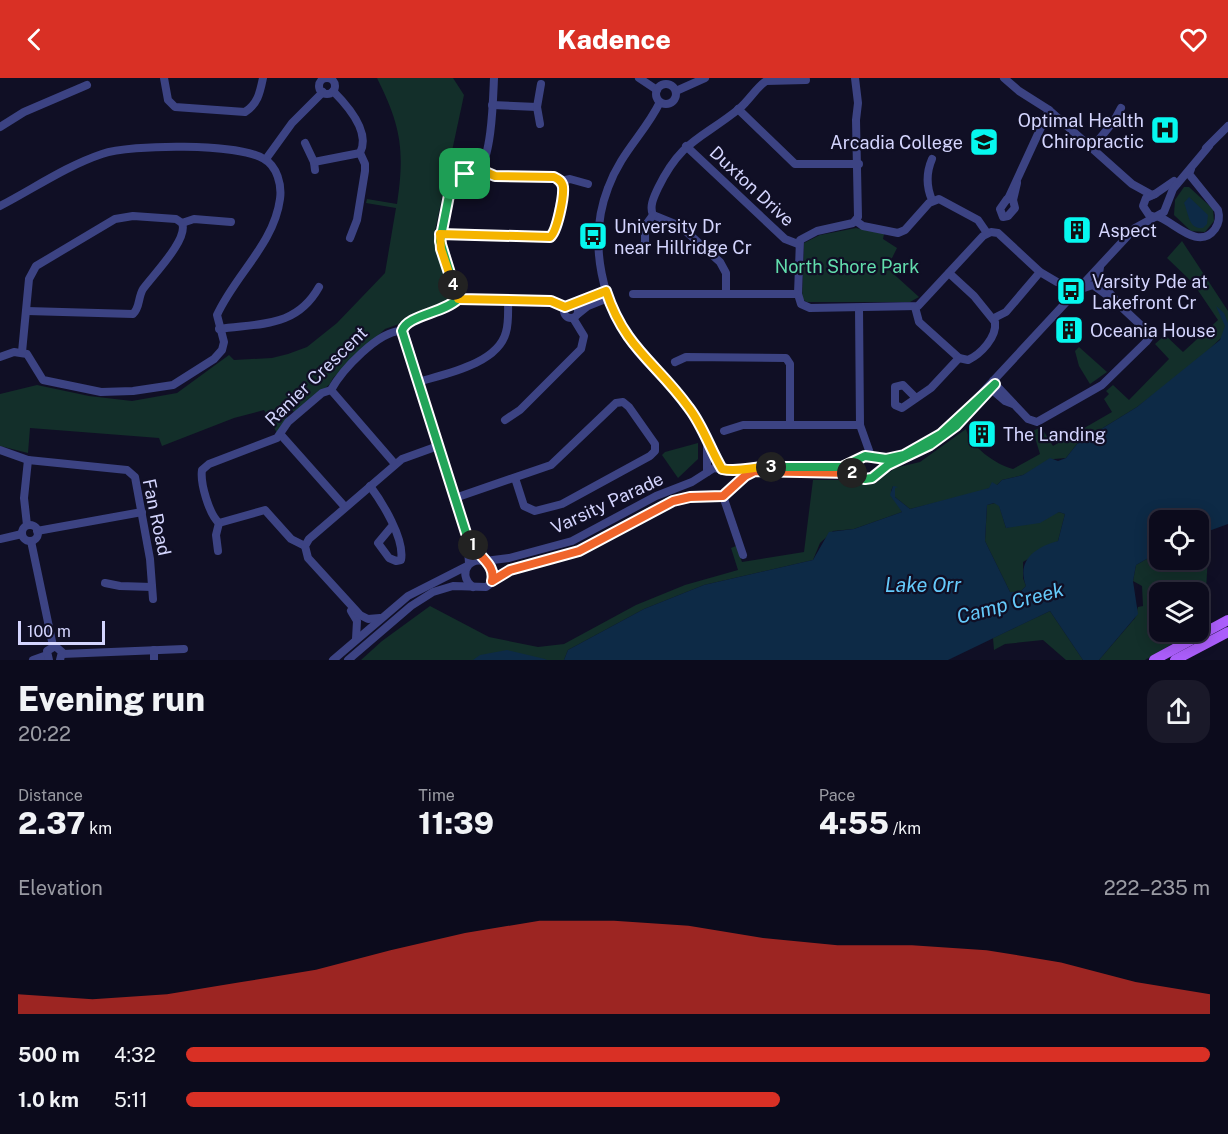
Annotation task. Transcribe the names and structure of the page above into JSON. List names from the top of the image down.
{
  "streets": {
    "street": [
      "Duxton Drive",
      "Ranier Crescent",
      "Varsity Parade",
      "Fan Road"
    ]
  },
  "water": ["Lake Orr", "Camp Creek"],
  "parks": ["North Shore Park"],
  "places": {
    "hospital": ["Optimal Health Chiropractic"],
    "school or university": ["Arcadia College"],
    "building": ["Aspect", "Oceania House", "The Landing"],
    "bus stop": ["University Dr near Hillridge Cr", "Varsity Pde at Lakefront Cr"]
  },
  "scale_bar": "100 m",
  "page": {
    "header": "Kadence",
    "pins": [
      "4",
      "3",
      "2",
      "1"
    ],
    "scale": "100 m",
    "heading": ["Evening run", "20:22"],
    "stats": [
      ["Distance", "2.37 km"],
      ["Time", "11:39"],
      ["Pace", "4:55 /km"]
    ],
    "chart": ["Elevation", "222–235 m"],
    "list": [
      {
        "name": "500 m",
        "note": "4:32"
      },
      {
        "name": "1.0 km",
        "note": "5:11"
      }
    ]
  }
}
